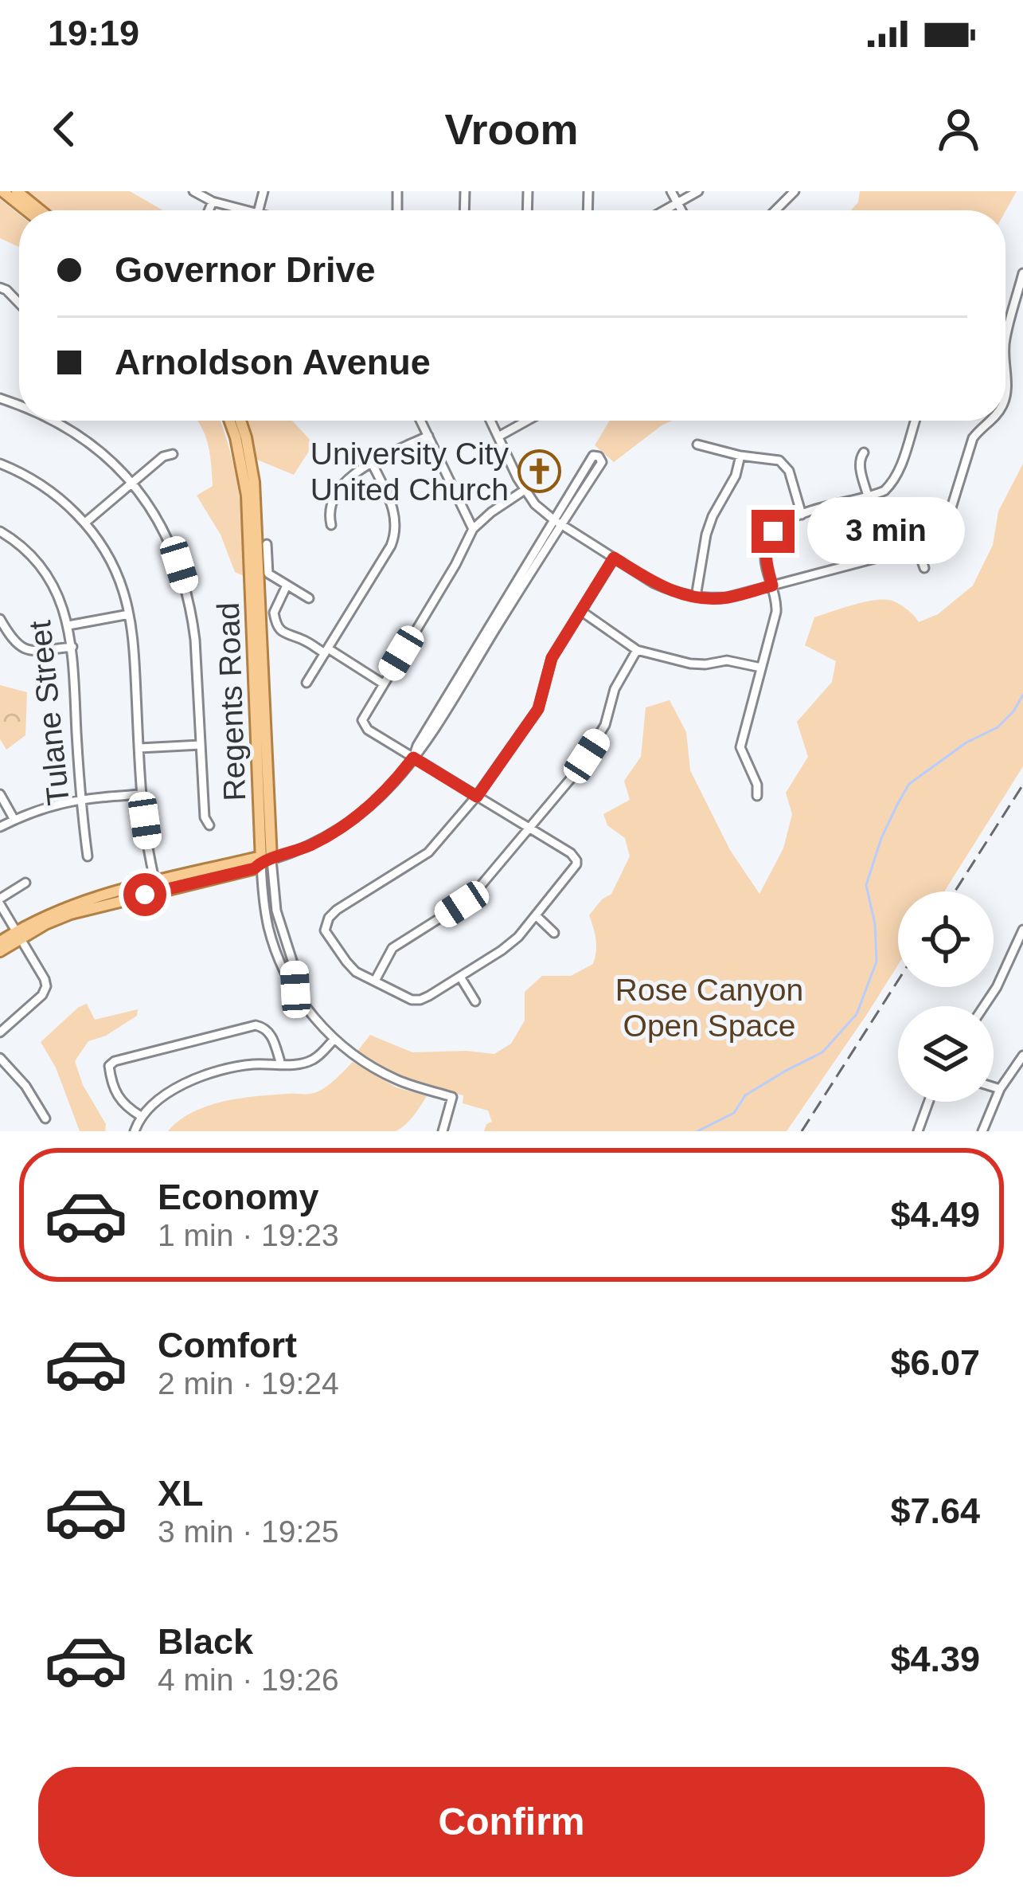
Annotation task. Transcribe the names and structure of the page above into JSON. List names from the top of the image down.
{
  "streets": {
    "main road": ["Regents Road"],
    "street": ["Tulane Street"]
  },
  "parks": ["Rose Canyon Open Space"],
  "places": {
    "church": ["University City United Church"]
  },
  "page": {
    "status": "19:19",
    "header": "Vroom",
    "banner": ["Governor Drive", "Arnoldson Avenue"],
    "bubble": "3 min",
    "list": [
      {
        "name": "Economy",
        "note": "1 min · 19:23",
        "value": "$4.49"
      },
      {
        "name": "Comfort",
        "note": "2 min · 19:24",
        "value": "$6.07"
      },
      {
        "name": "XL",
        "note": "3 min · 19:25",
        "value": "$7.64"
      },
      {
        "name": "Black",
        "note": "4 min · 19:26",
        "value": "$4.39"
      }
    ],
    "buttons": "Confirm"
  }
}
